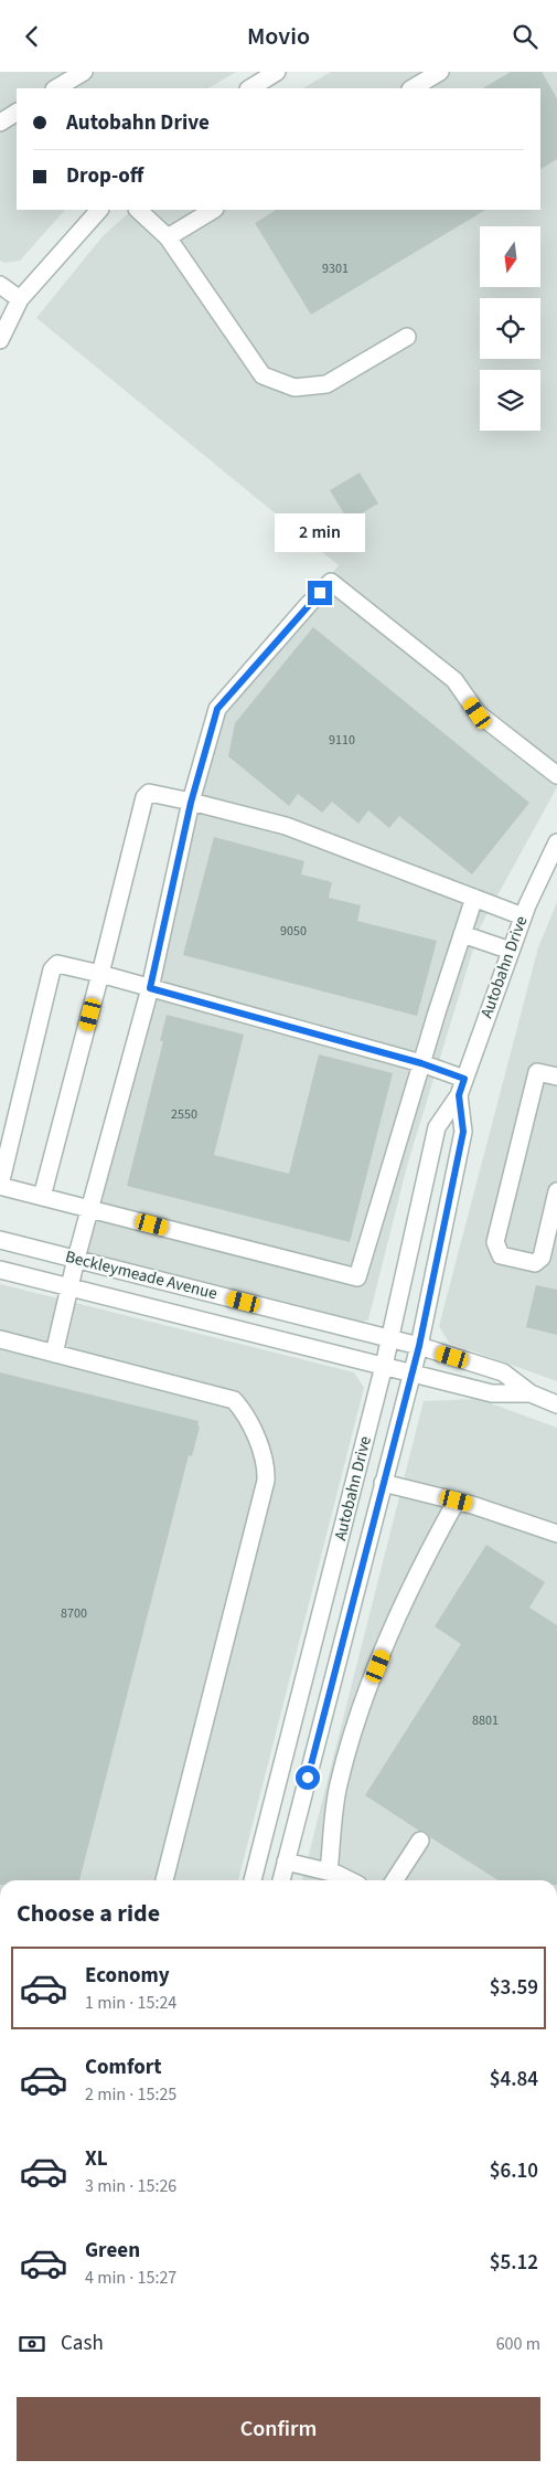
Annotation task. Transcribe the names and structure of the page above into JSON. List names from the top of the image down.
{
  "streets": {
    "street": ["Autobahn Drive", "Beckleymeade Avenue"]
  },
  "crossings": [
    ["Autobahn Drive", "Beckleymeade Avenue"]
  ],
  "house_numbers": [
    "9301",
    "9110",
    "9050",
    "2550",
    "8700",
    "8801"
  ],
  "north": "bottom",
  "page": {
    "header": "Movio",
    "banner": ["Autobahn Drive", "Drop-off"],
    "bubble": "2 min",
    "heading": "Choose a ride",
    "list": [
      {
        "name": "Economy",
        "note": "1 min · 15:24",
        "value": "$3.59"
      },
      {
        "name": "Comfort",
        "note": "2 min · 15:25",
        "value": "$4.84"
      },
      {
        "name": "XL",
        "note": "3 min · 15:26",
        "value": "$6.10"
      },
      {
        "name": "Green",
        "note": "4 min · 15:27",
        "value": "$5.12"
      }
    ],
    "pay": ["Cash", "600 m"],
    "buttons": "Confirm"
  }
}
